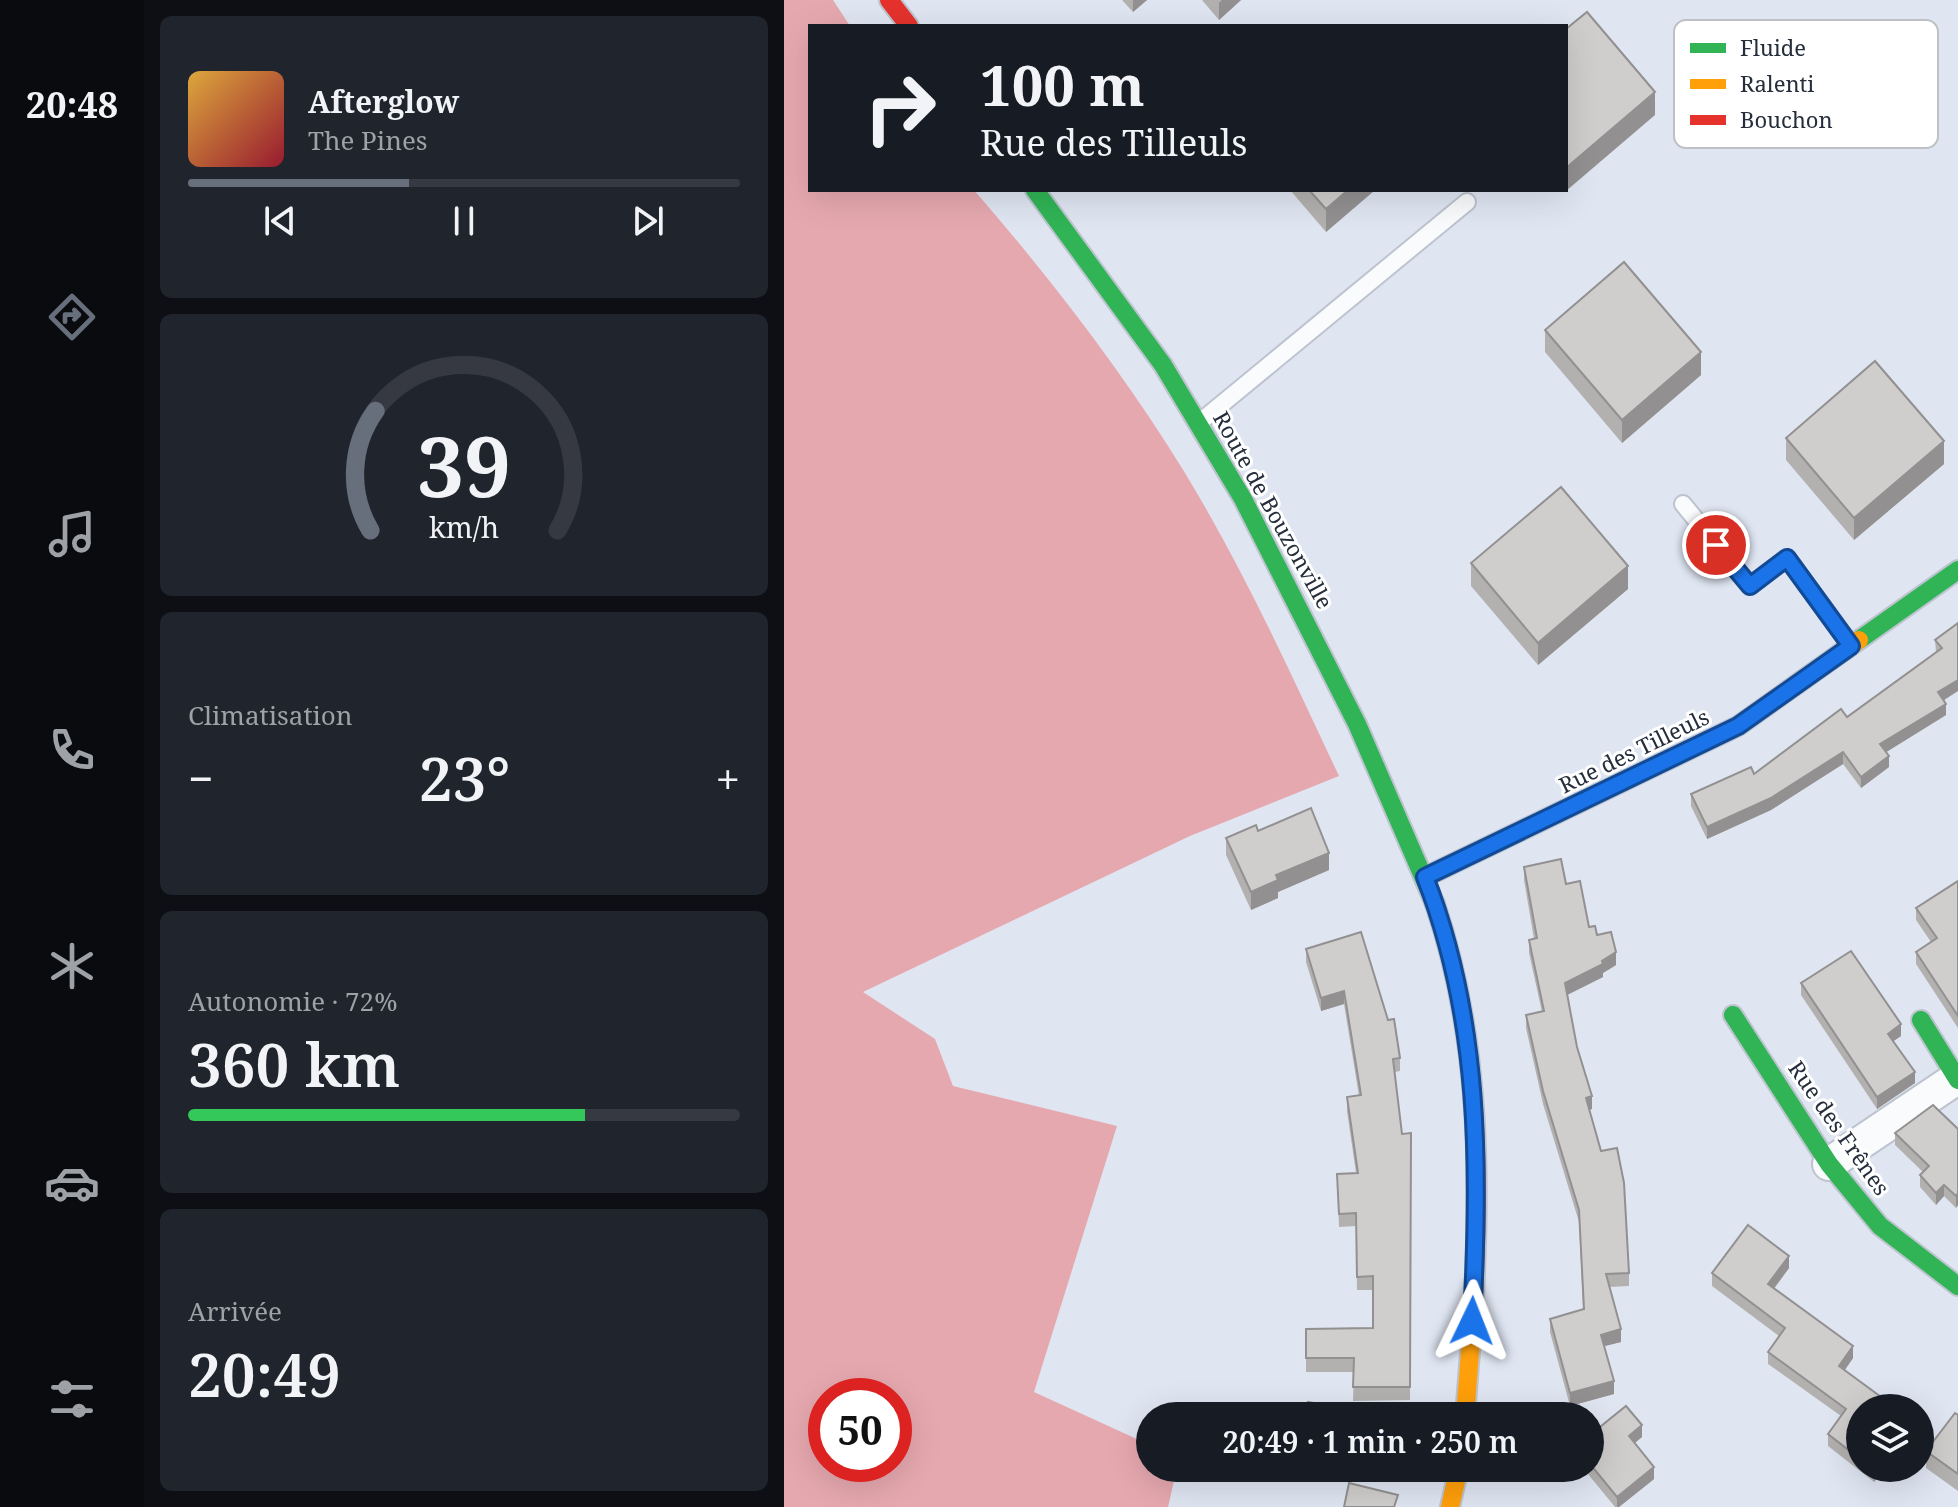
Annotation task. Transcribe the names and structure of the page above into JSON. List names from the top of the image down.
{
  "streets": {
    "main road": ["Route de Bouzonville", "Rue des Tilleuls", "Rue des Frênes"]
  },
  "crossings": [
    ["Route de Bouzonville", "Rue des Tilleuls"]
  ],
  "legend": ["Fluide", "Ralenti", "Bouchon"],
  "page": {
    "tabs": "20:48",
    "turn": ["100 m", "Rue des Tilleuls"],
    "song": ["Afterglow", "The Pines"],
    "tile": [
      "Climatisation",
      ["Autonomie · 72%", "360 km"],
      ["Arrivée", "20:49"]
    ],
    "heat": ["−", "23°", "+"],
    "limit": "50",
    "trip": "20:49 · 1 min · 250 m",
    "gauge": ["39", "km/h"]
  }
}
